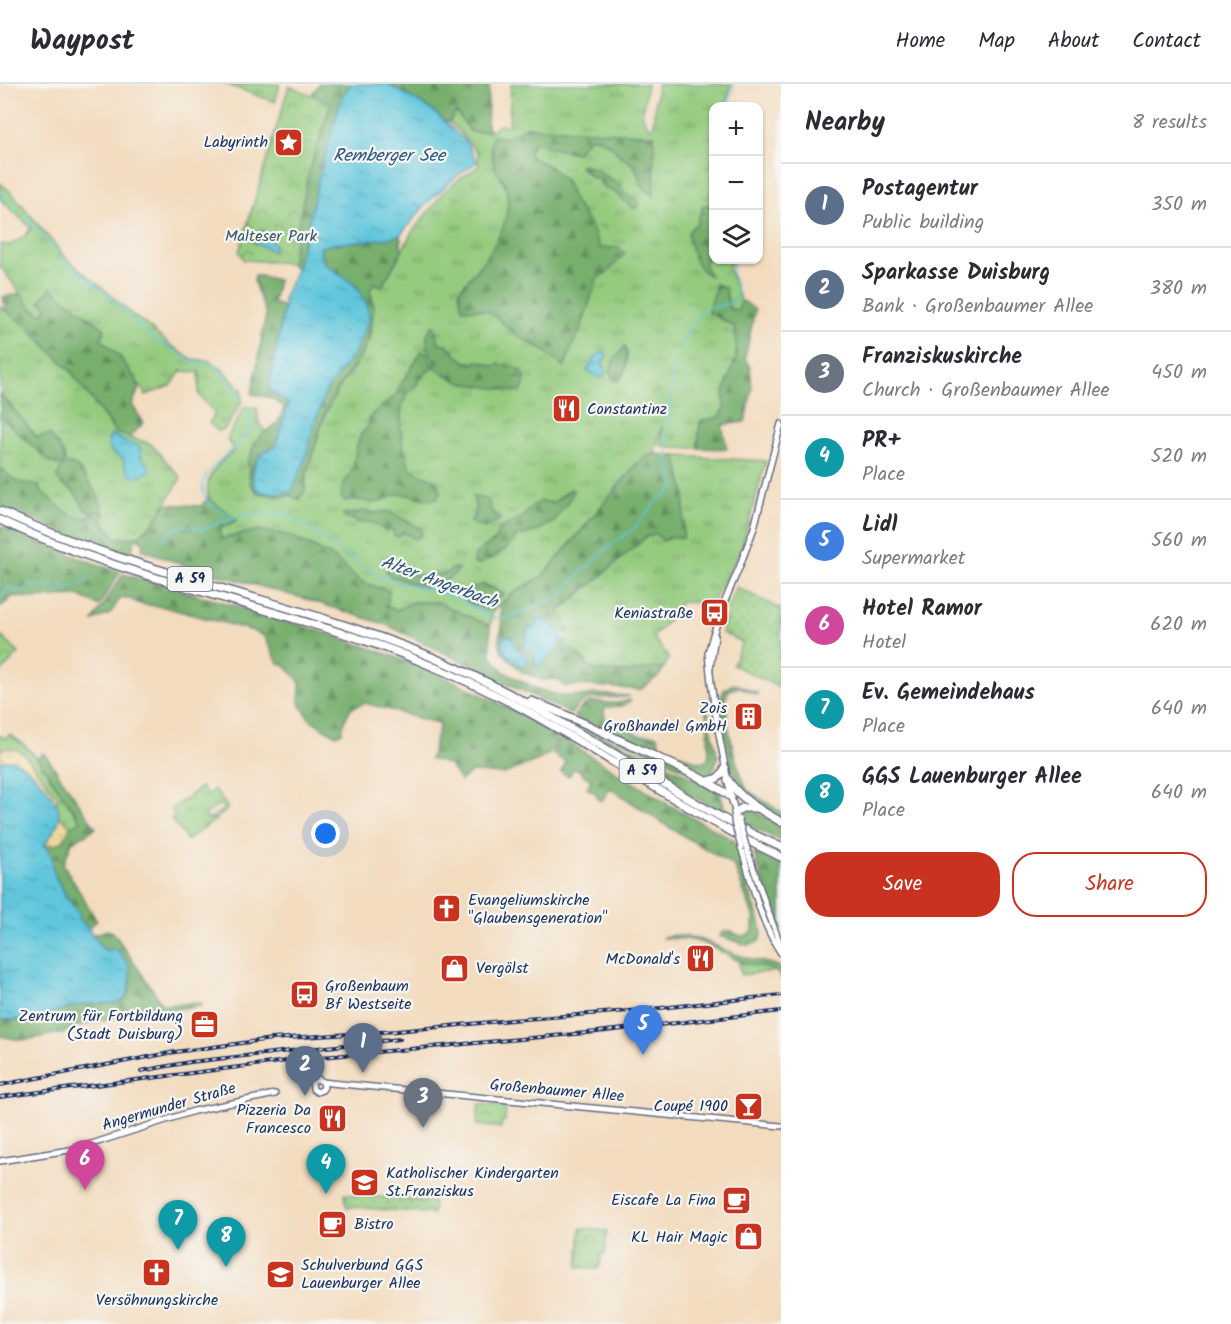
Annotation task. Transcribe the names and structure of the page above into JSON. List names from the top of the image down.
{
  "streets": {
    "highway": ["A 59"],
    "main road": ["Großenbaumer Allee", "Angermunder Straße"]
  },
  "water": ["Remberger See", "Alter Angerbach"],
  "parks": ["Malteser Park"],
  "places": {
    "place": ["Labyrinth"],
    "restaurant": ["Constantinz", "McDonald's", "Pizzeria Da Francesco"],
    "bus stop": ["Keniastraße", "Großenbaum Bf Westseite"],
    "building": ["Zois Großhandel GmbH"],
    "church": ["Evangeliumskirche \"Glaubensgeneration\"", "Versöhnungskirche"],
    "shop": ["Vergölst", "KL Hair Magic"],
    "office": ["Zentrum für Fortbildung (Stadt Duisburg)"],
    "bar": ["Coupé 1900"],
    "school or university": ["Katholischer Kindergarten St.Franziskus", "Schulverbund GGS Lauenburger Allee"],
    "cafe": ["Eiscafe La Fina", "Bistro"]
  },
  "page": {
    "header": "Waypost",
    "nav": [
      "Home",
      "Map",
      "About",
      "Contact"
    ],
    "heading": ["Nearby", "8 results"],
    "map_buttons": ["+", "−"],
    "list": [
      {
        "mark": "1",
        "name": "Postagentur",
        "note": "Public building",
        "value": "350 m"
      },
      {
        "mark": "2",
        "name": "Sparkasse Duisburg",
        "note": "Bank · Großenbaumer Allee",
        "value": "380 m"
      },
      {
        "mark": "3",
        "name": "Franziskuskirche",
        "note": "Church · Großenbaumer Allee",
        "value": "450 m"
      },
      {
        "mark": "4",
        "name": "PR+",
        "note": "Place",
        "value": "520 m"
      },
      {
        "mark": "5",
        "name": "Lidl",
        "note": "Supermarket",
        "value": "560 m"
      },
      {
        "mark": "6",
        "name": "Hotel Ramor",
        "note": "Hotel",
        "value": "620 m"
      },
      {
        "mark": "7",
        "name": "Ev. Gemeindehaus",
        "note": "Place",
        "value": "640 m"
      },
      {
        "mark": "8",
        "name": "GGS Lauenburger Allee",
        "note": "Place",
        "value": "640 m"
      }
    ],
    "buttons": ["Save", "Share"],
    "pins": [
      "5",
      "1",
      "2",
      "3",
      "6",
      "4",
      "7",
      "8"
    ]
  }
}
